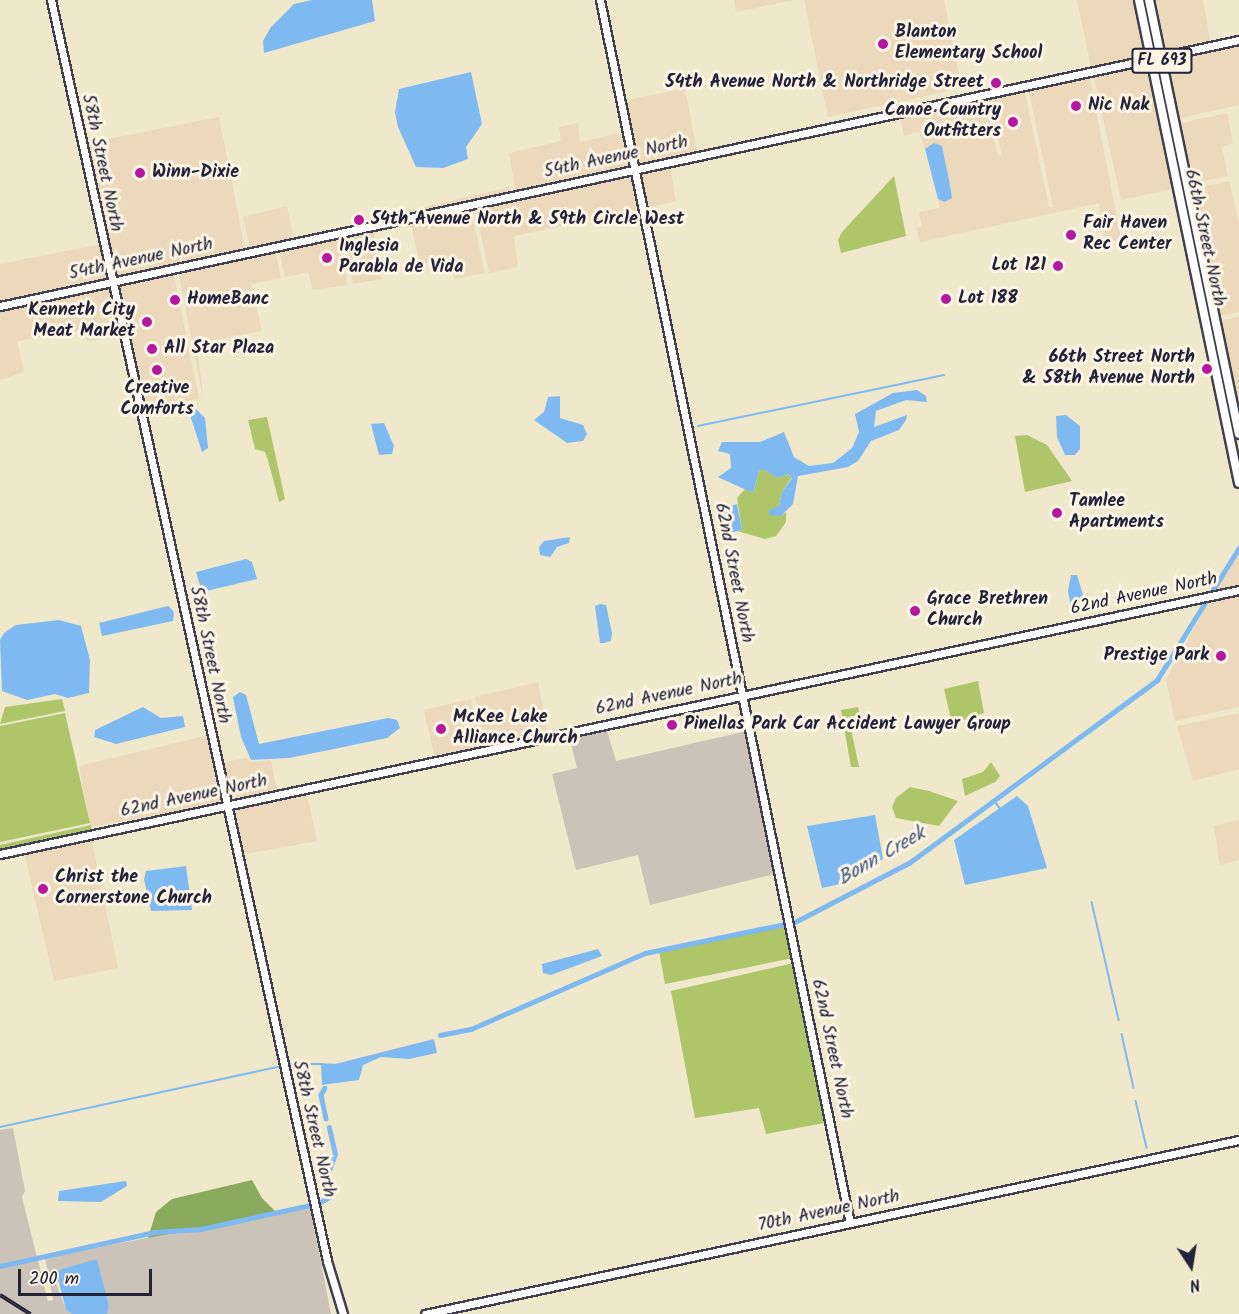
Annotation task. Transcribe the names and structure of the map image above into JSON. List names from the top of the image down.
{
  "streets": {
    "main road": ["FL 693", "66th Street North"],
    "street": [
      "54th Avenue North",
      "58th Street North",
      "62nd Street North",
      "62nd Avenue North",
      "70th Avenue North"
    ]
  },
  "crossings": [
    ["FL 693", "54th Avenue North"],
    ["FL 693", "66th Street North"],
    ["54th Avenue North", "58th Street North"],
    ["54th Avenue North", "66th Street North"],
    ["54th Avenue North", "62nd Street North"],
    ["58th Street North", "62nd Avenue North"],
    ["62nd Street North", "62nd Avenue North"],
    ["62nd Street North", "70th Avenue North"]
  ],
  "water": ["Bonn Creek"],
  "places": [
    "Blanton Elementary School",
    "54th Avenue North & Northridge Street",
    "Nic Nak",
    "Canoe Country Outfitters",
    "Winn-Dixie",
    "54th Avenue North & 59th Circle West",
    "Fair Haven Rec Center",
    "Inglesia Parabla de Vida",
    "Lot 121",
    "Lot 188",
    "HomeBanc",
    "Kenneth City Meat Market",
    "All Star Plaza",
    "66th Street North & 58th Avenue North",
    "Creative Comforts",
    "Tamlee Apartments",
    "Grace Brethren Church",
    "Prestige Park",
    "Pinellas Park Car Accident Lawyer Group",
    "McKee Lake Alliance Church",
    "Christ the Cornerstone Church"
  ],
  "scale_bar": "200 m",
  "north": "bottom"
}
